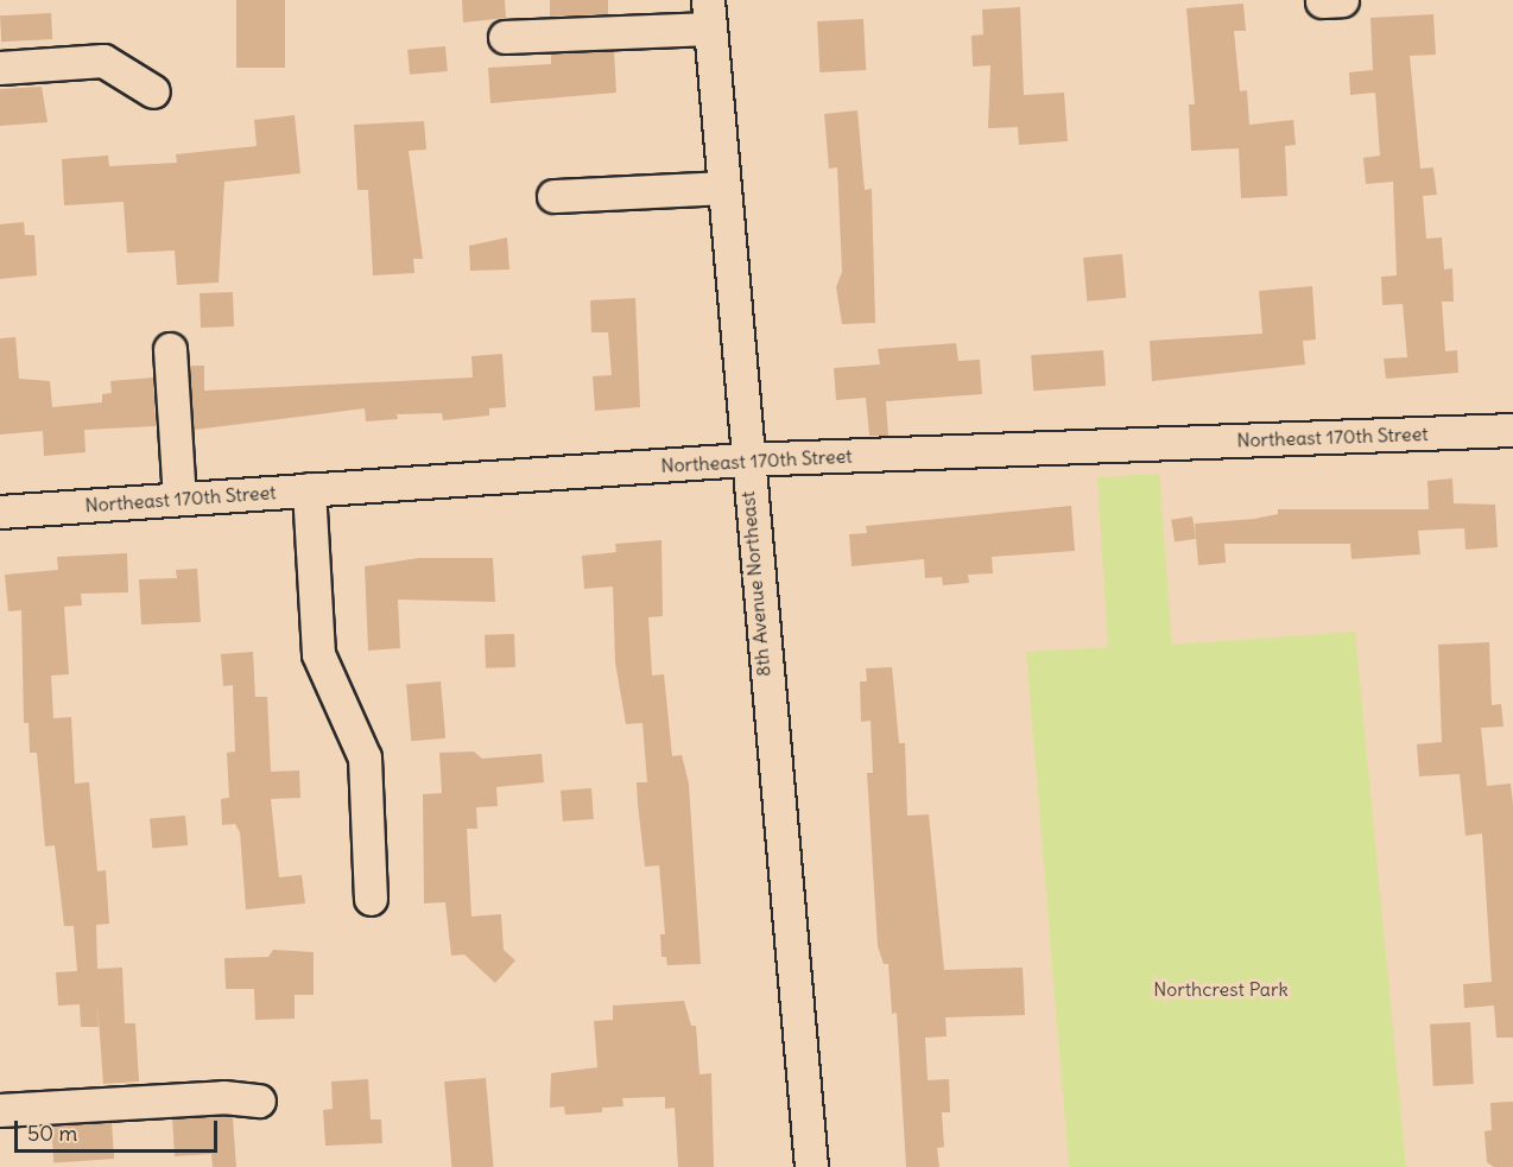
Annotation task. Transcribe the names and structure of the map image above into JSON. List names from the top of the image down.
{
  "streets": {
    "street": ["Northeast 170th Street", "8th Avenue Northeast"]
  },
  "crossings": [
    ["Northeast 170th Street", "8th Avenue Northeast"]
  ],
  "parks": ["Northcrest Park"],
  "scale_bar": "50 m"
}
